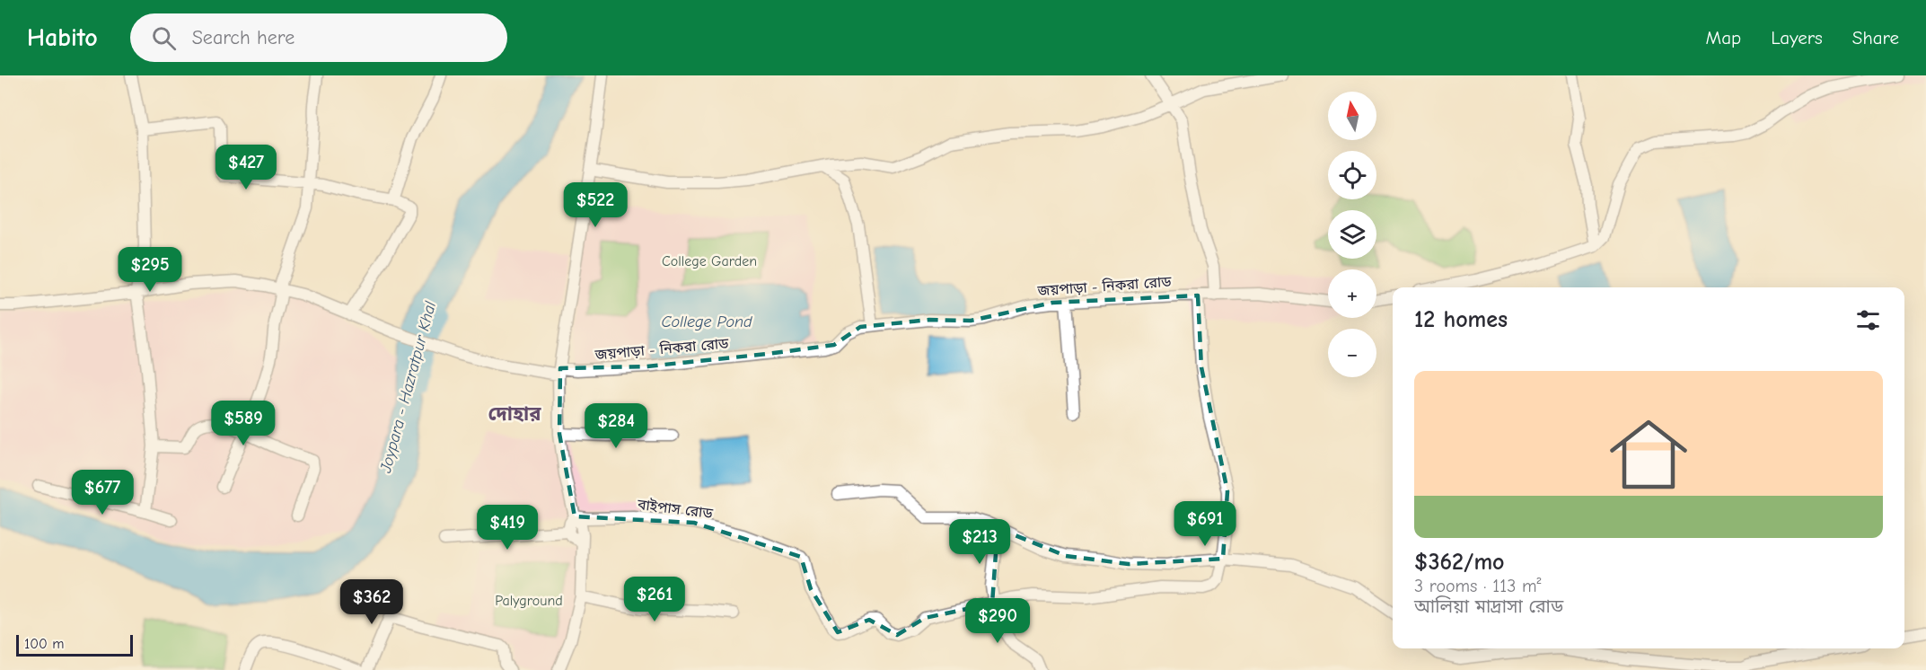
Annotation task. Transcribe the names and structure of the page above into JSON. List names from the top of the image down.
{
  "streets": {
    "street": ["জয়পাড়া - নিকরা রোড", "বাইপাস রোড"]
  },
  "districts": ["দোহার"],
  "water": ["College Pond", "Joypara - Hazratpur Khal"],
  "parks": ["College Garden", "Palyground"],
  "scale_bar": "100 m",
  "north": "top",
  "page": {
    "header": "Habito",
    "search": "Search here",
    "nav": ["Map", "Layers", "Share"],
    "map_buttons": ["+", "−"],
    "price": [
      "$427",
      "$522",
      "$295",
      "$589",
      "$284",
      "$677",
      "$691",
      "$419",
      "$213",
      "$261",
      "$362",
      "$290"
    ],
    "heading": "12 homes",
    "list": [
      {
        "name": "$362/mo",
        "note": "3 rooms · 113 m² · আলিয়া মাদ্রাসা রোড"
      }
    ],
    "scale": "100 m"
  }
}
